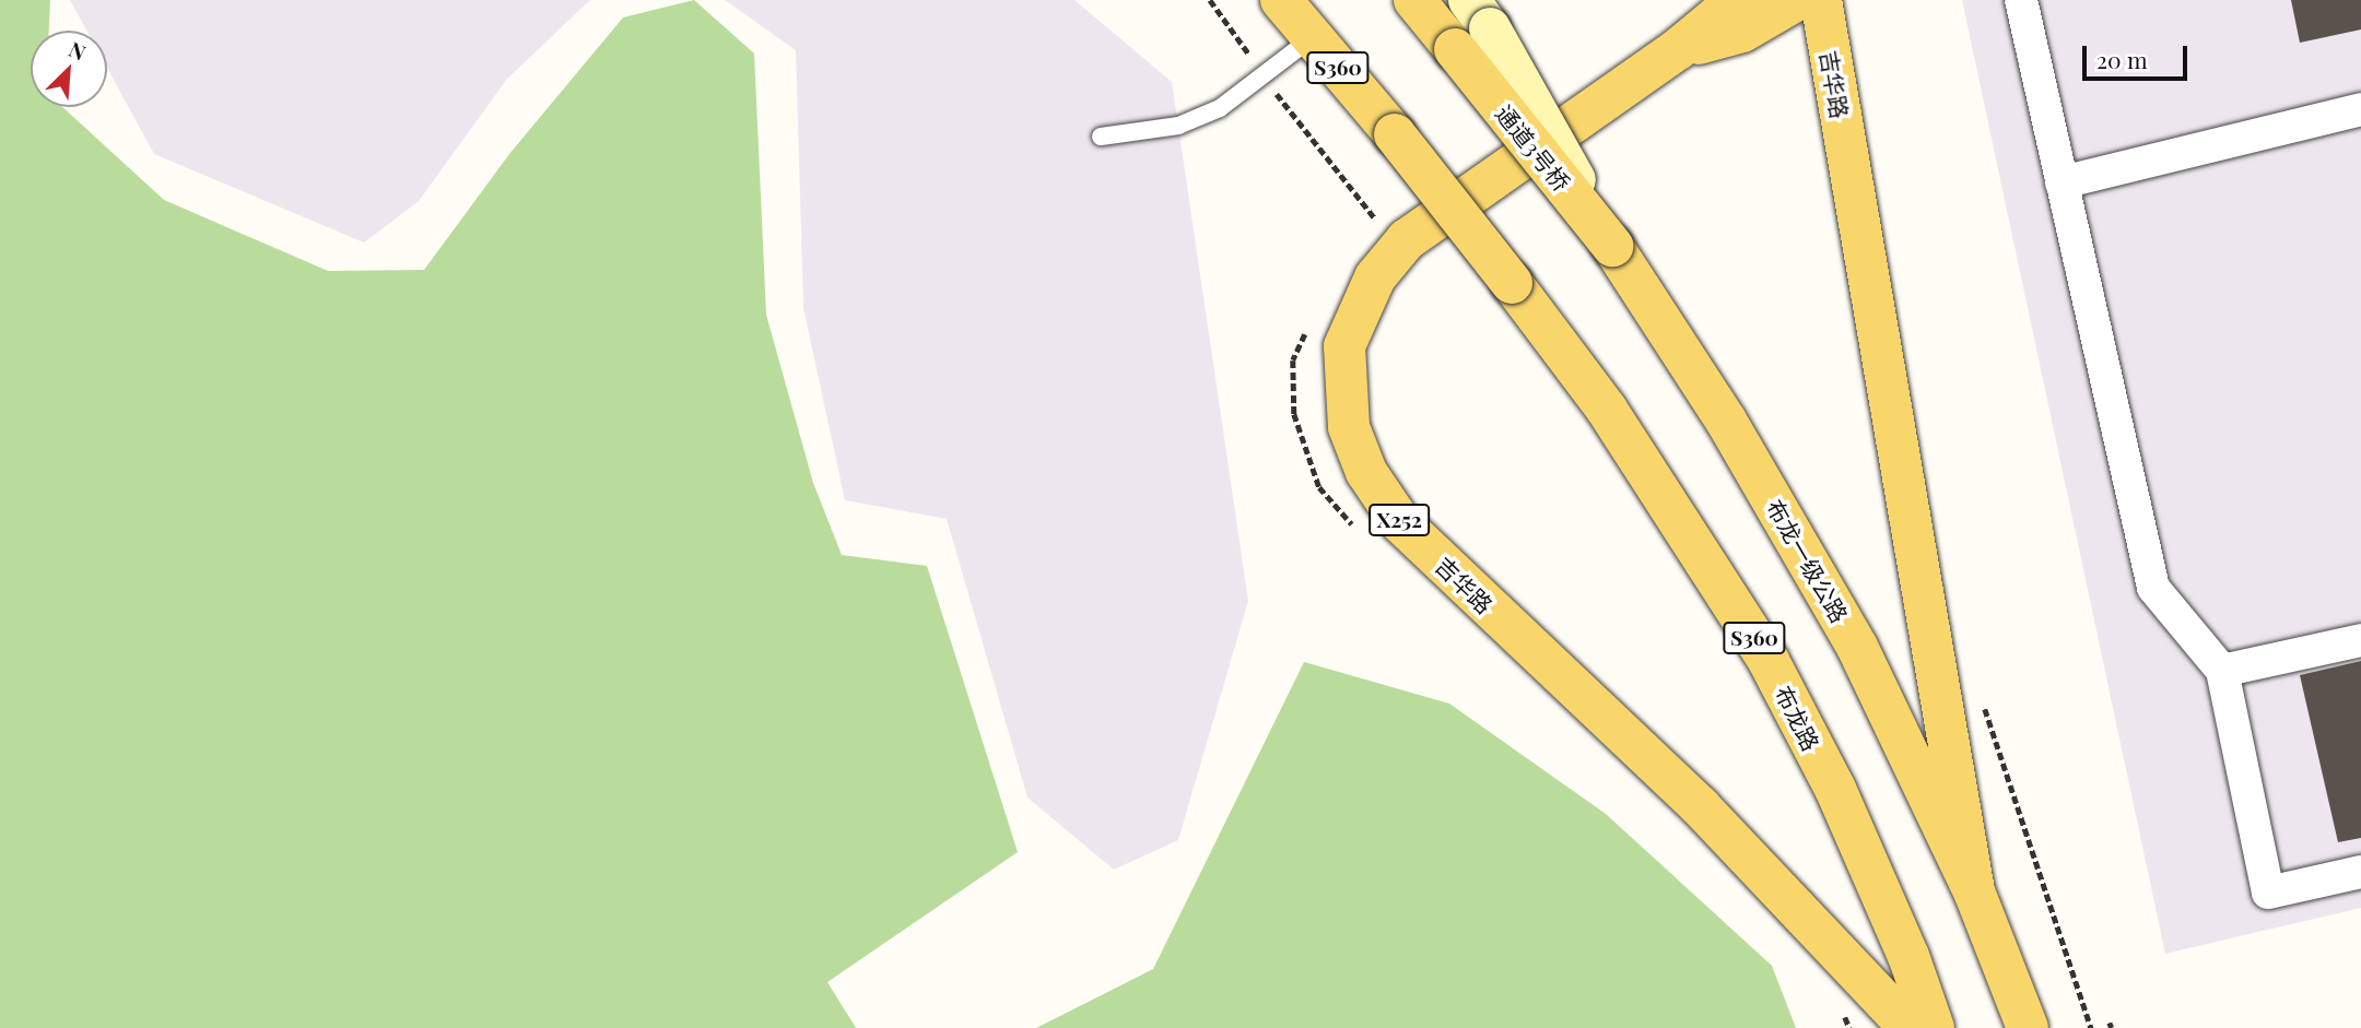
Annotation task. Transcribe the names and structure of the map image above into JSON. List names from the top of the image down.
{
  "streets": {
    "main road": [
      "S360",
      "吉华路",
      "通道3号桥",
      "X252",
      "布龙一级公路",
      "布龙路"
    ]
  },
  "crossings": [
    ["S360", "布龙路"],
    ["吉华路", "布龙一级公路"],
    ["通道3号桥", "布龙一级公路"]
  ],
  "scale_bar": "20 m",
  "north": "top right"
}
